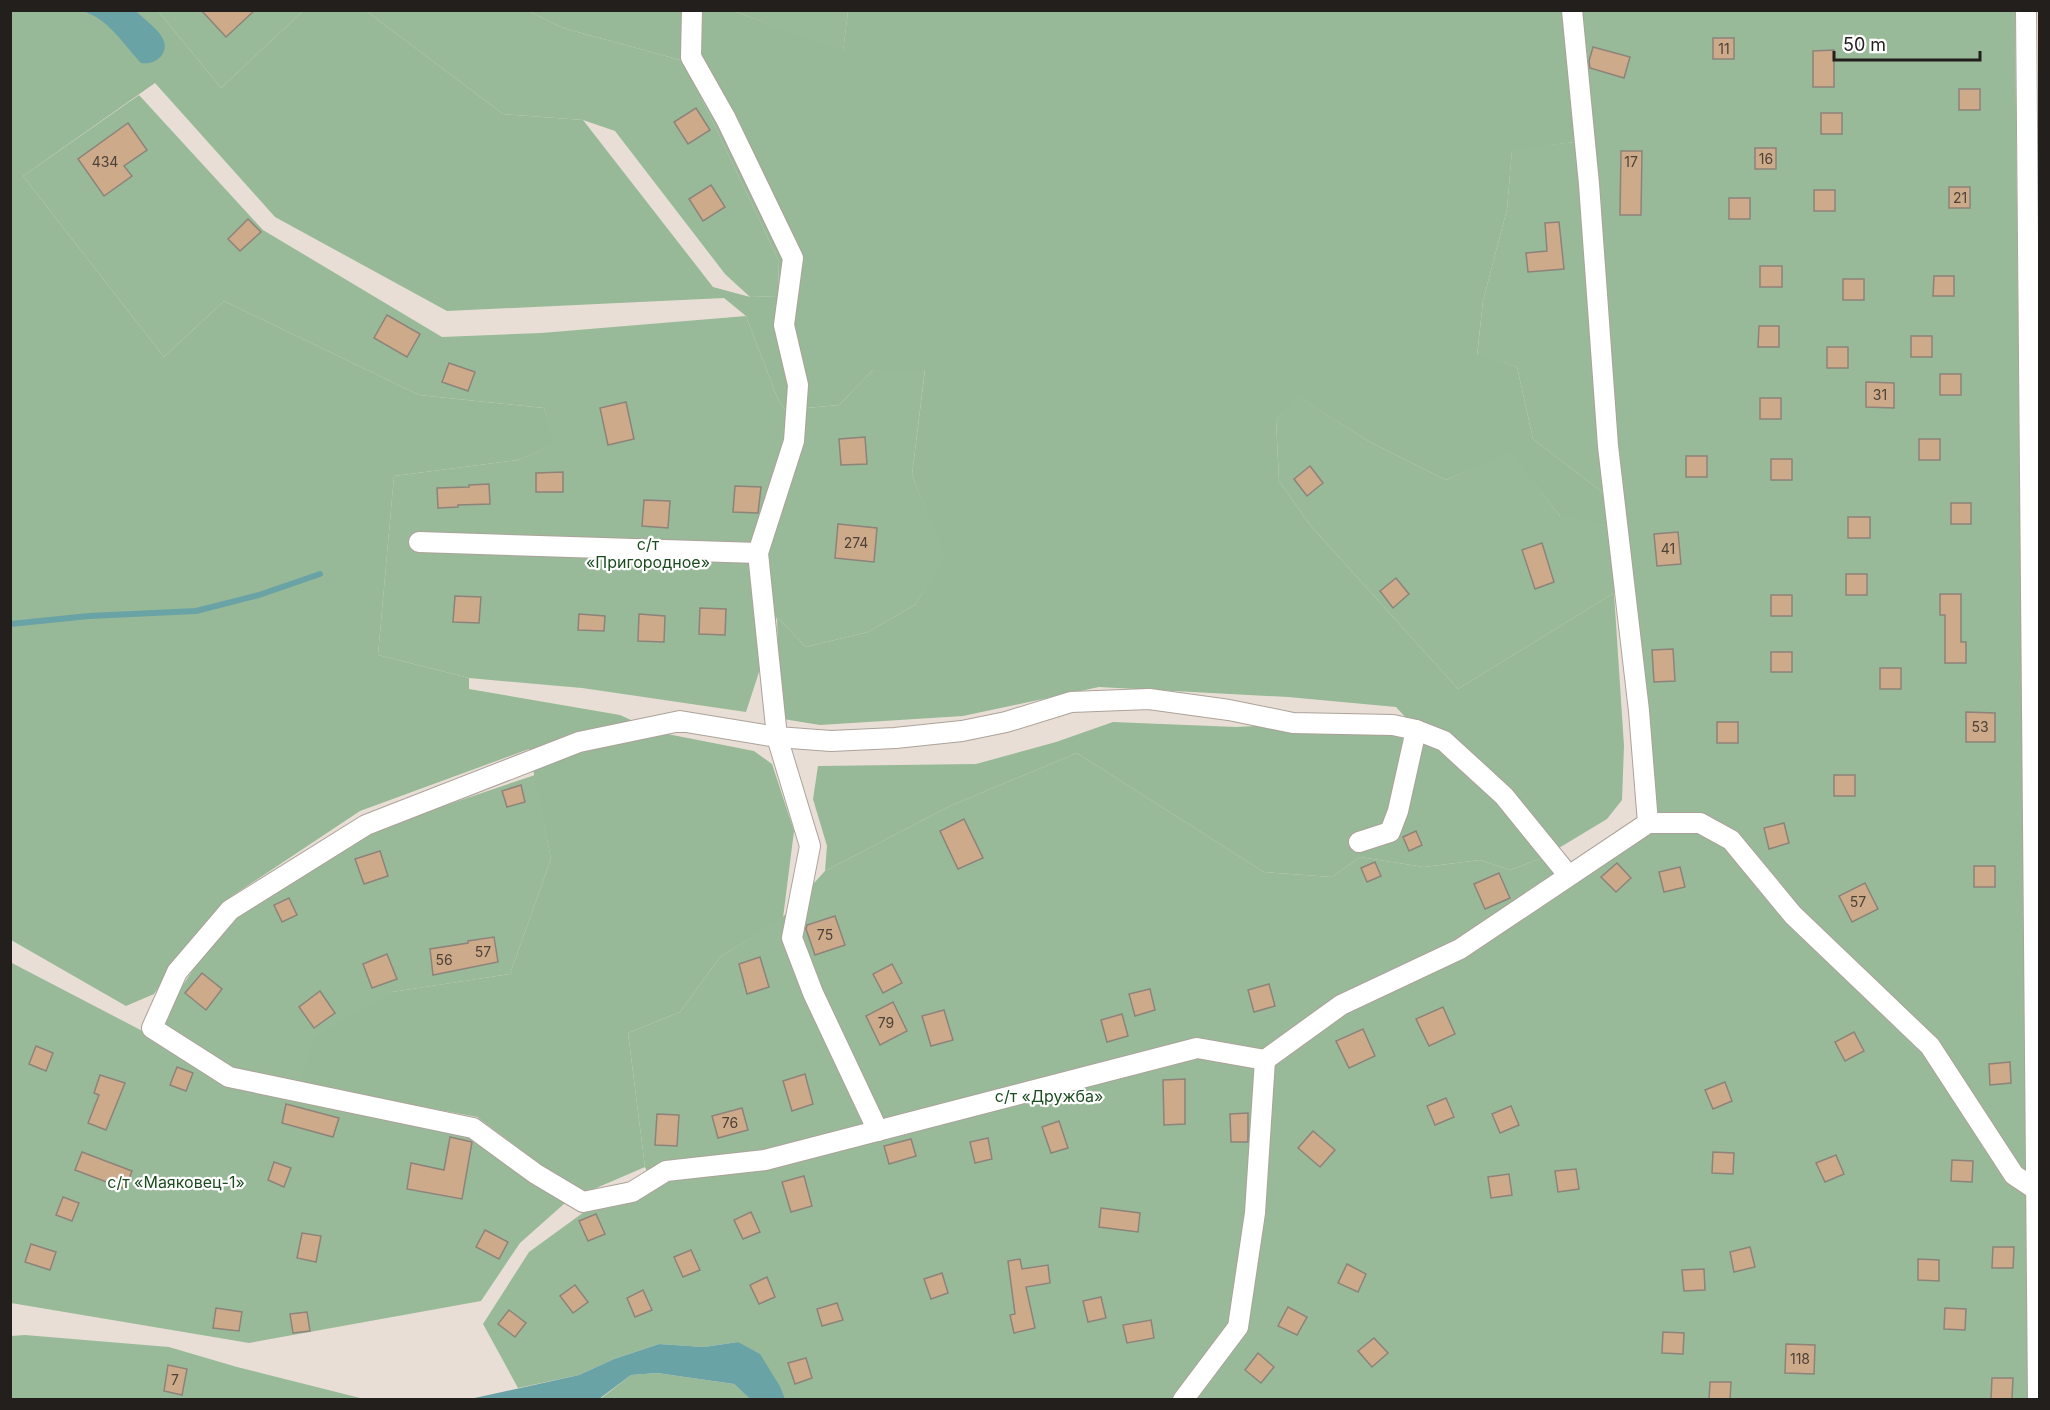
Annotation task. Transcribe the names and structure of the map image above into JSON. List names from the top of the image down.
{
  "parks": ["с/т «Пригородное»", "с/т «Дружба»", "с/т «Маяковец-1»"],
  "house_numbers": [
    "11",
    "16",
    "434",
    "17",
    "21",
    "31",
    "274",
    "41",
    "53",
    "57",
    "75",
    "57",
    "56",
    "79",
    "76",
    "118",
    "7"
  ],
  "scale_bar": "50 m"
}
